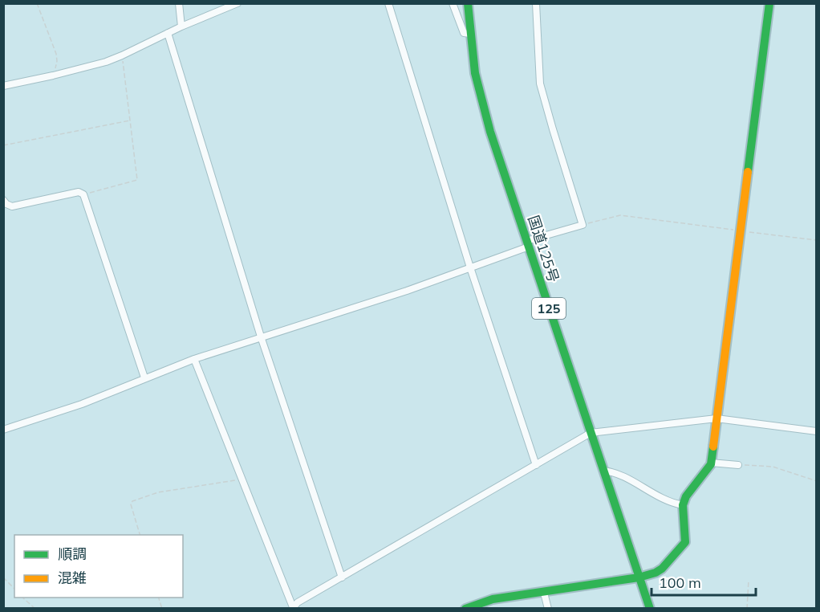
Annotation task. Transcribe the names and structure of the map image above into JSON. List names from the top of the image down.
{
  "streets": {
    "main road": ["国道125号", "125"]
  },
  "legend": ["順調", "混雑"],
  "scale_bar": "100 m"
}
